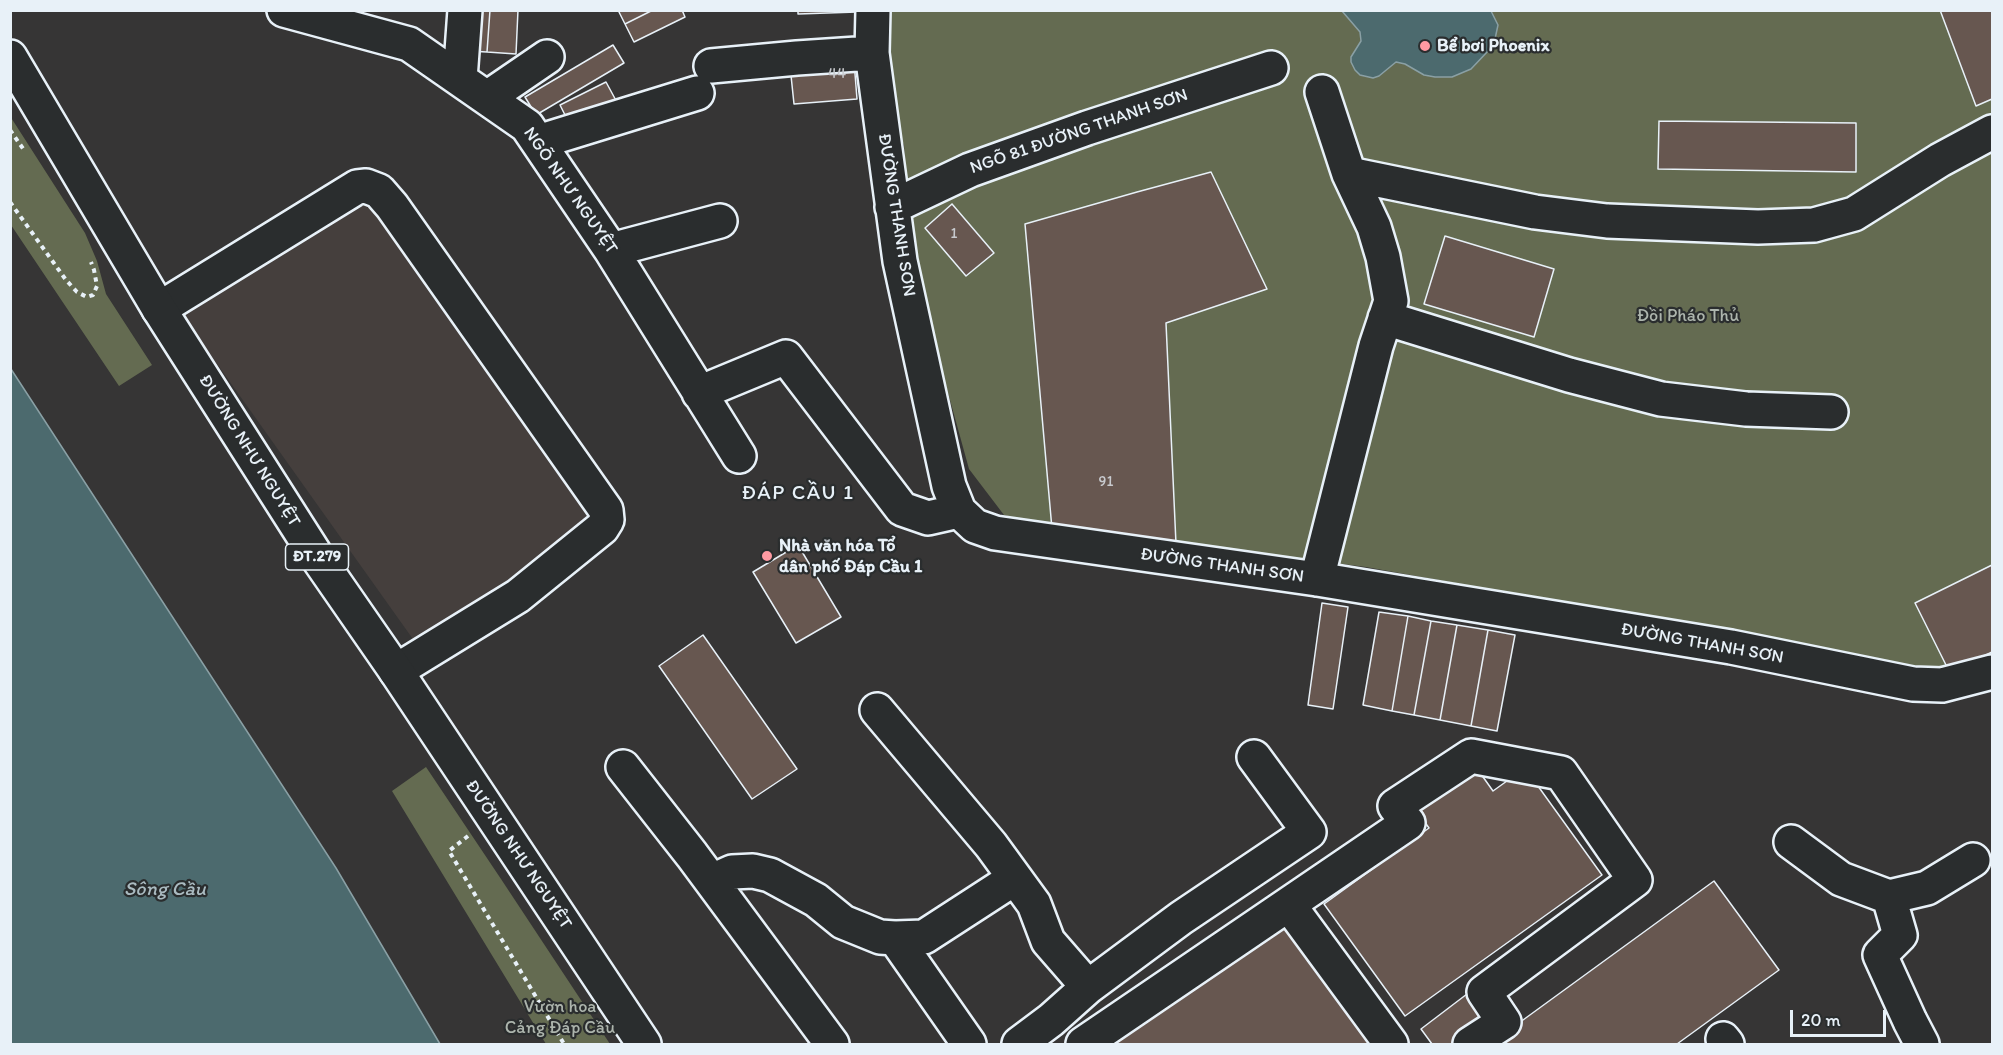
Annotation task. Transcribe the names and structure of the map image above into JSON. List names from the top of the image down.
{
  "streets": {
    "street": [
      "NGÕ 81 ĐƯỜNG THANH SƠN",
      "NGÕ NHƯ NGUYỆT",
      "ĐƯỜNG THANH SƠN",
      "ĐƯỜNG NHƯ NGUYỆT",
      "ĐT.279"
    ]
  },
  "crossings": [
    ["NGÕ 81 ĐƯỜNG THANH SƠN", "ĐƯỜNG THANH SƠN"]
  ],
  "districts": ["ĐÁP CẦU 1"],
  "water": ["Sông Cầu"],
  "parks": ["Đồi Pháo Thủ", "Vườn hoa Cảng Đáp Cầu"],
  "places": ["Bể bơi Phoenix", "Nhà văn hóa Tổ dân phố Đáp Cầu 1"],
  "house_numbers": ["44", "1", "91"],
  "scale_bar": "20 m"
}
